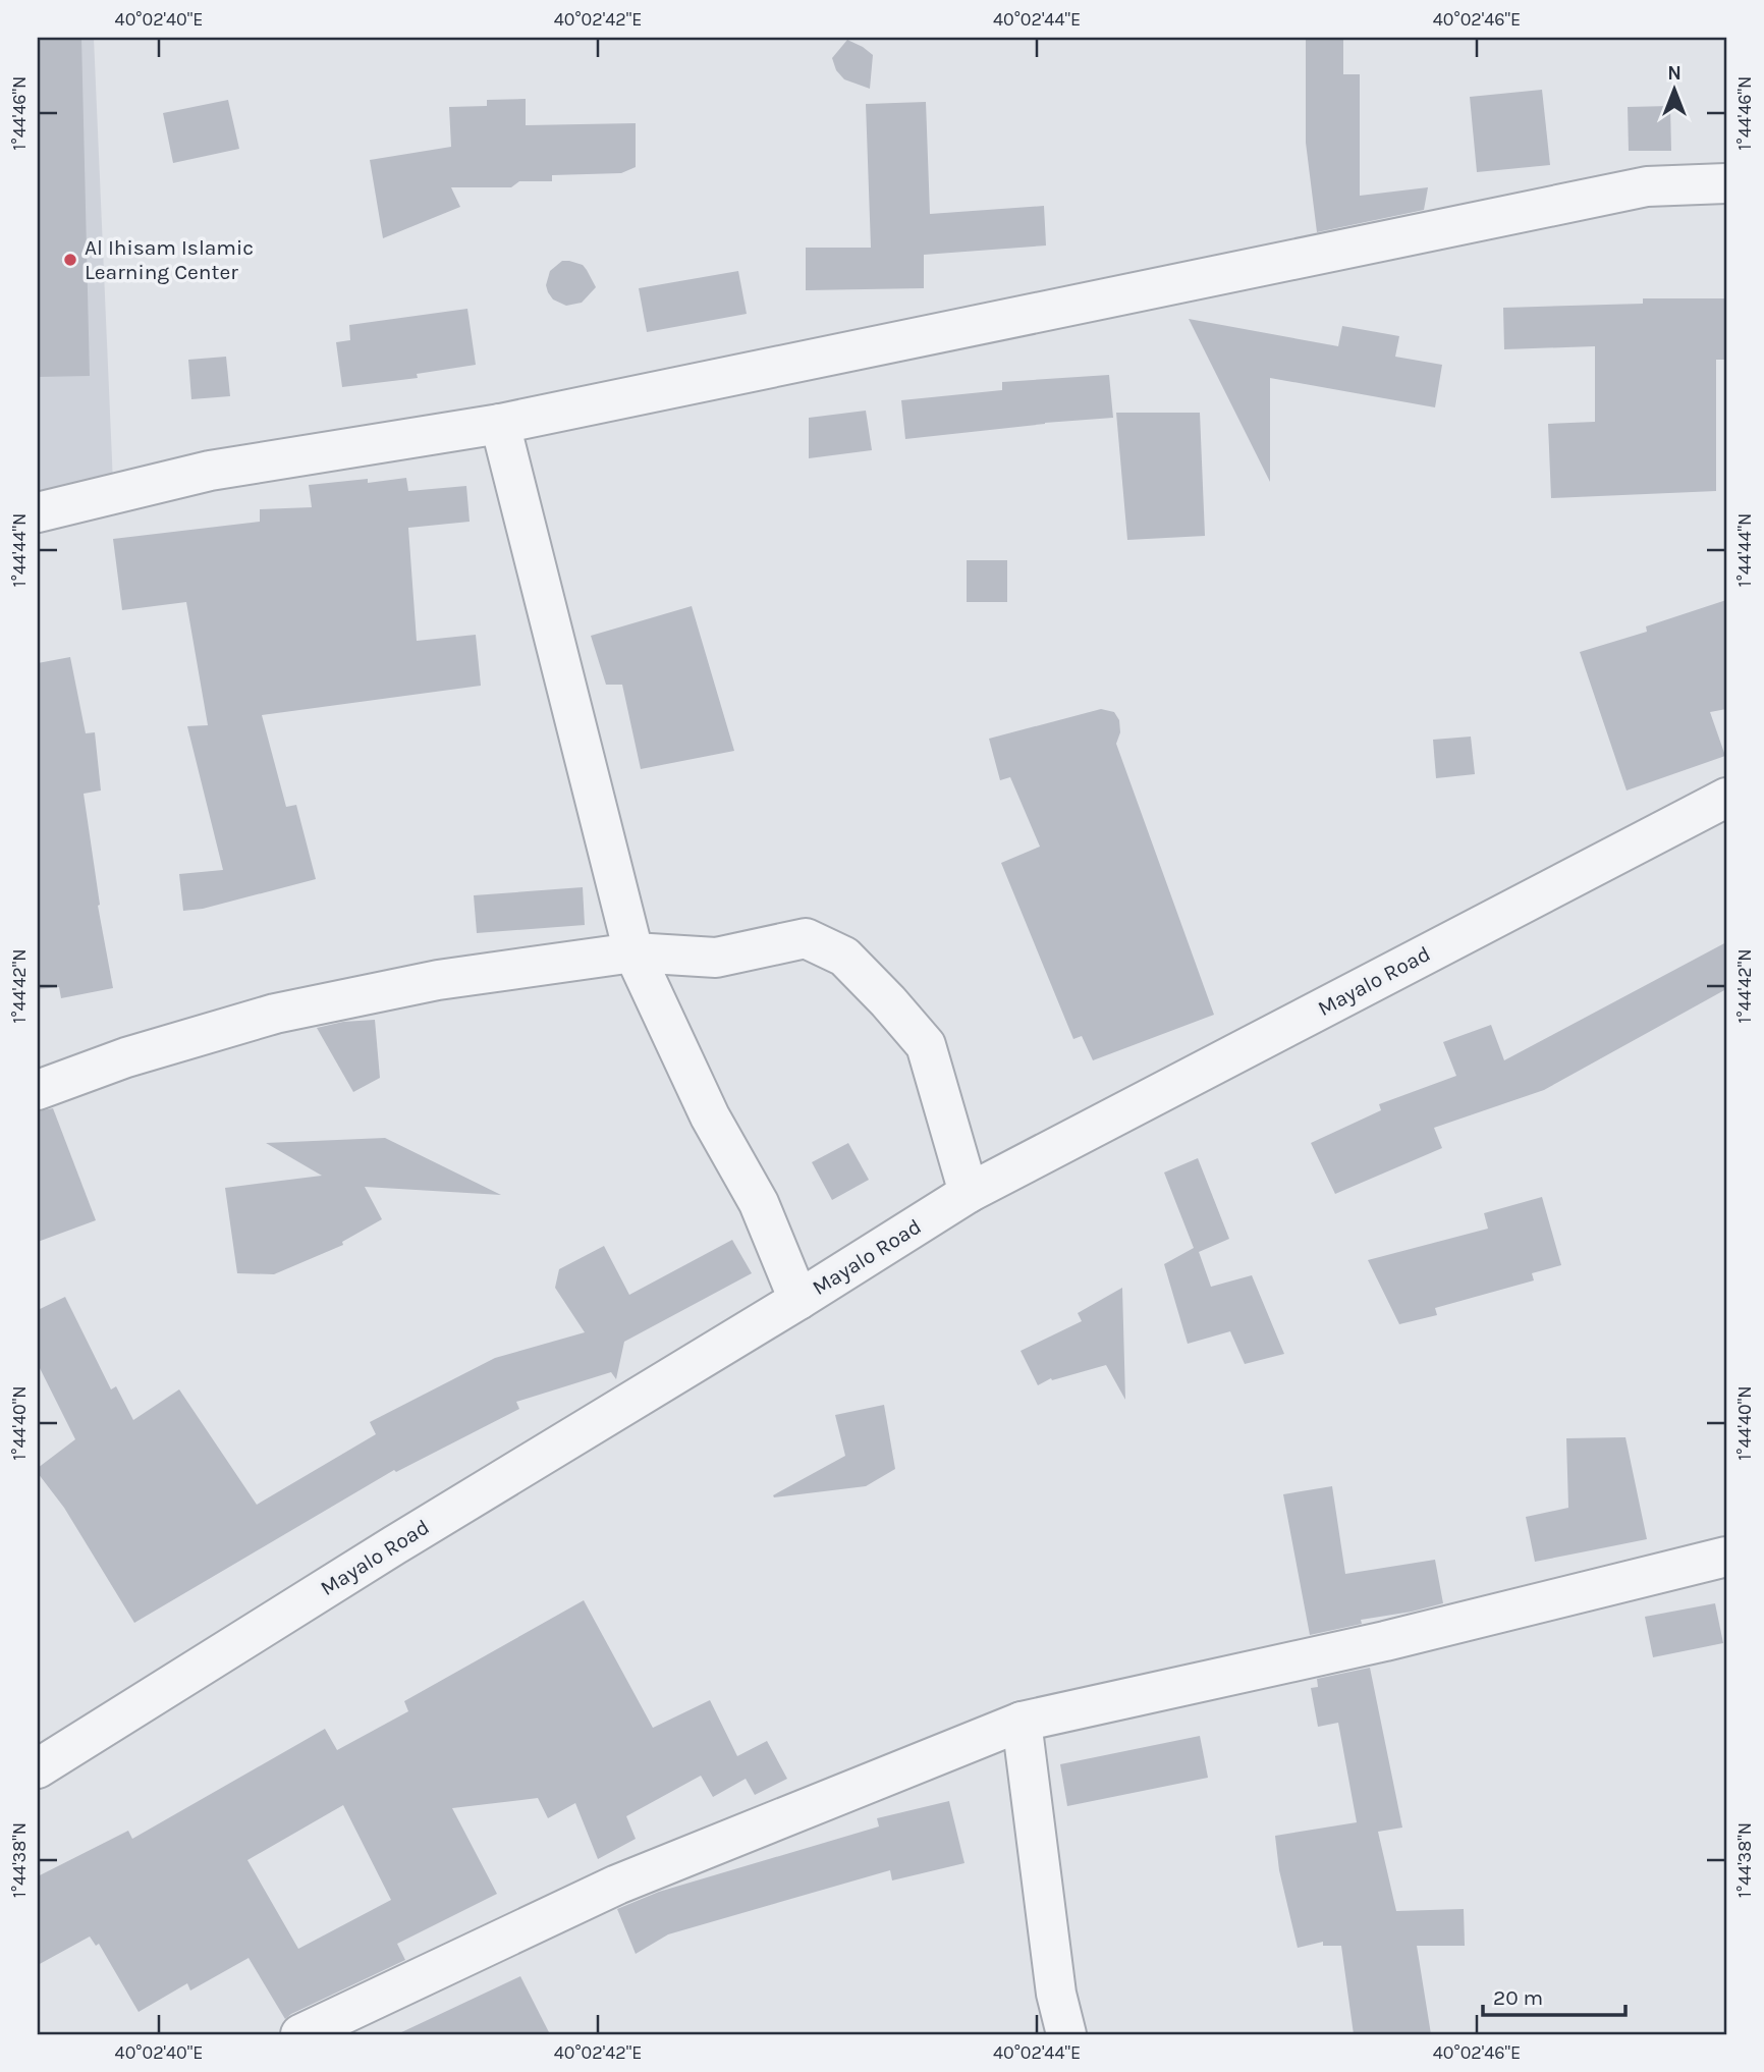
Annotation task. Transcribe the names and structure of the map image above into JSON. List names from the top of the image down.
{
  "streets": {
    "street": ["Mayalo Road"]
  },
  "places": ["Al Ihisam Islamic Learning Center"],
  "scale_bar": "20 m",
  "north": "top",
  "coordinates": [
    "40°02'40\"E",
    "40°02'42\"E",
    "40°02'44\"E",
    "40°02'46\"E",
    "1°44'46\"N",
    "1°44'44\"N",
    "1°44'42\"N",
    "1°44'40\"N",
    "1°44'38\"N"
  ]
}
